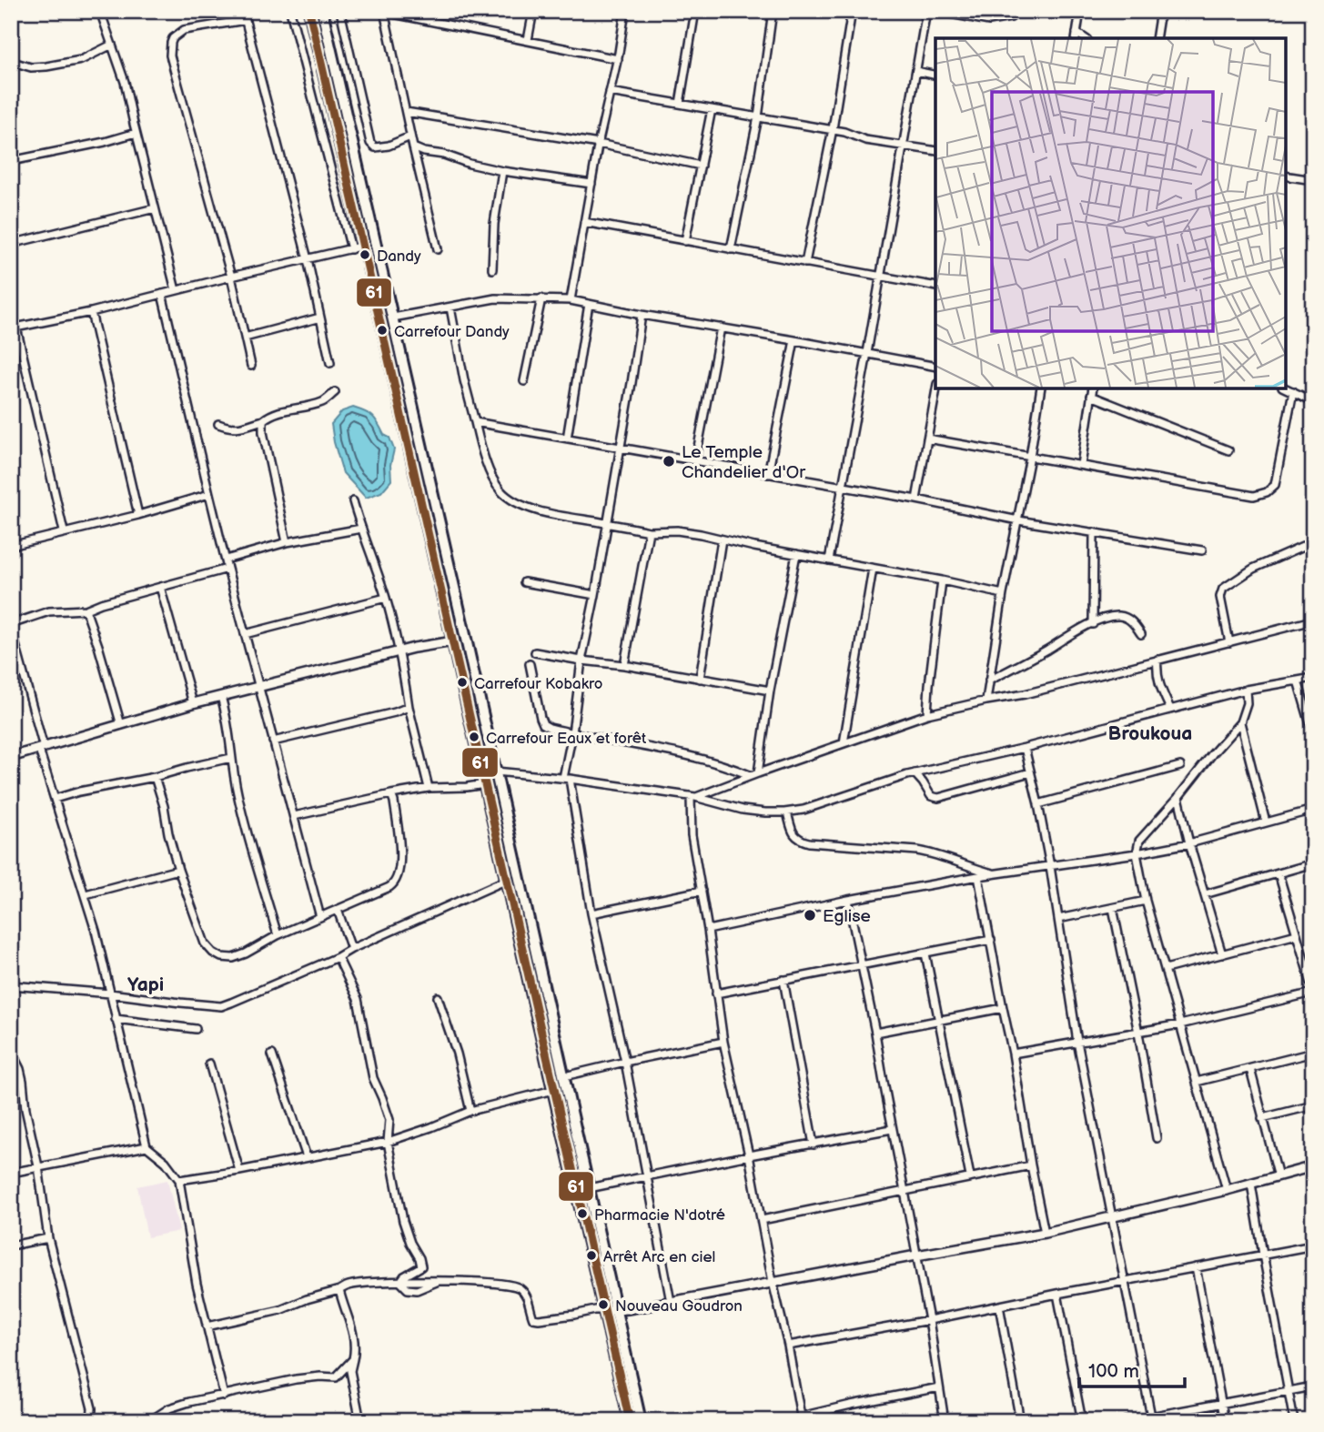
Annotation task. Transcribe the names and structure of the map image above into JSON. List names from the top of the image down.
{
  "districts": ["Broukoua", "Yapi"],
  "places": [
    "Dandy",
    "Carrefour Dandy",
    "Le Temple Chandelier d'Or",
    "Carrefour Kobakro",
    "Carrefour Eaux et forêt",
    "Eglise",
    "Pharmacie N'dotré",
    "Arrêt Arc en ciel",
    "Nouveau Goudron"
  ],
  "lines": ["transit line 61"],
  "scale_bar": "100 m"
}
